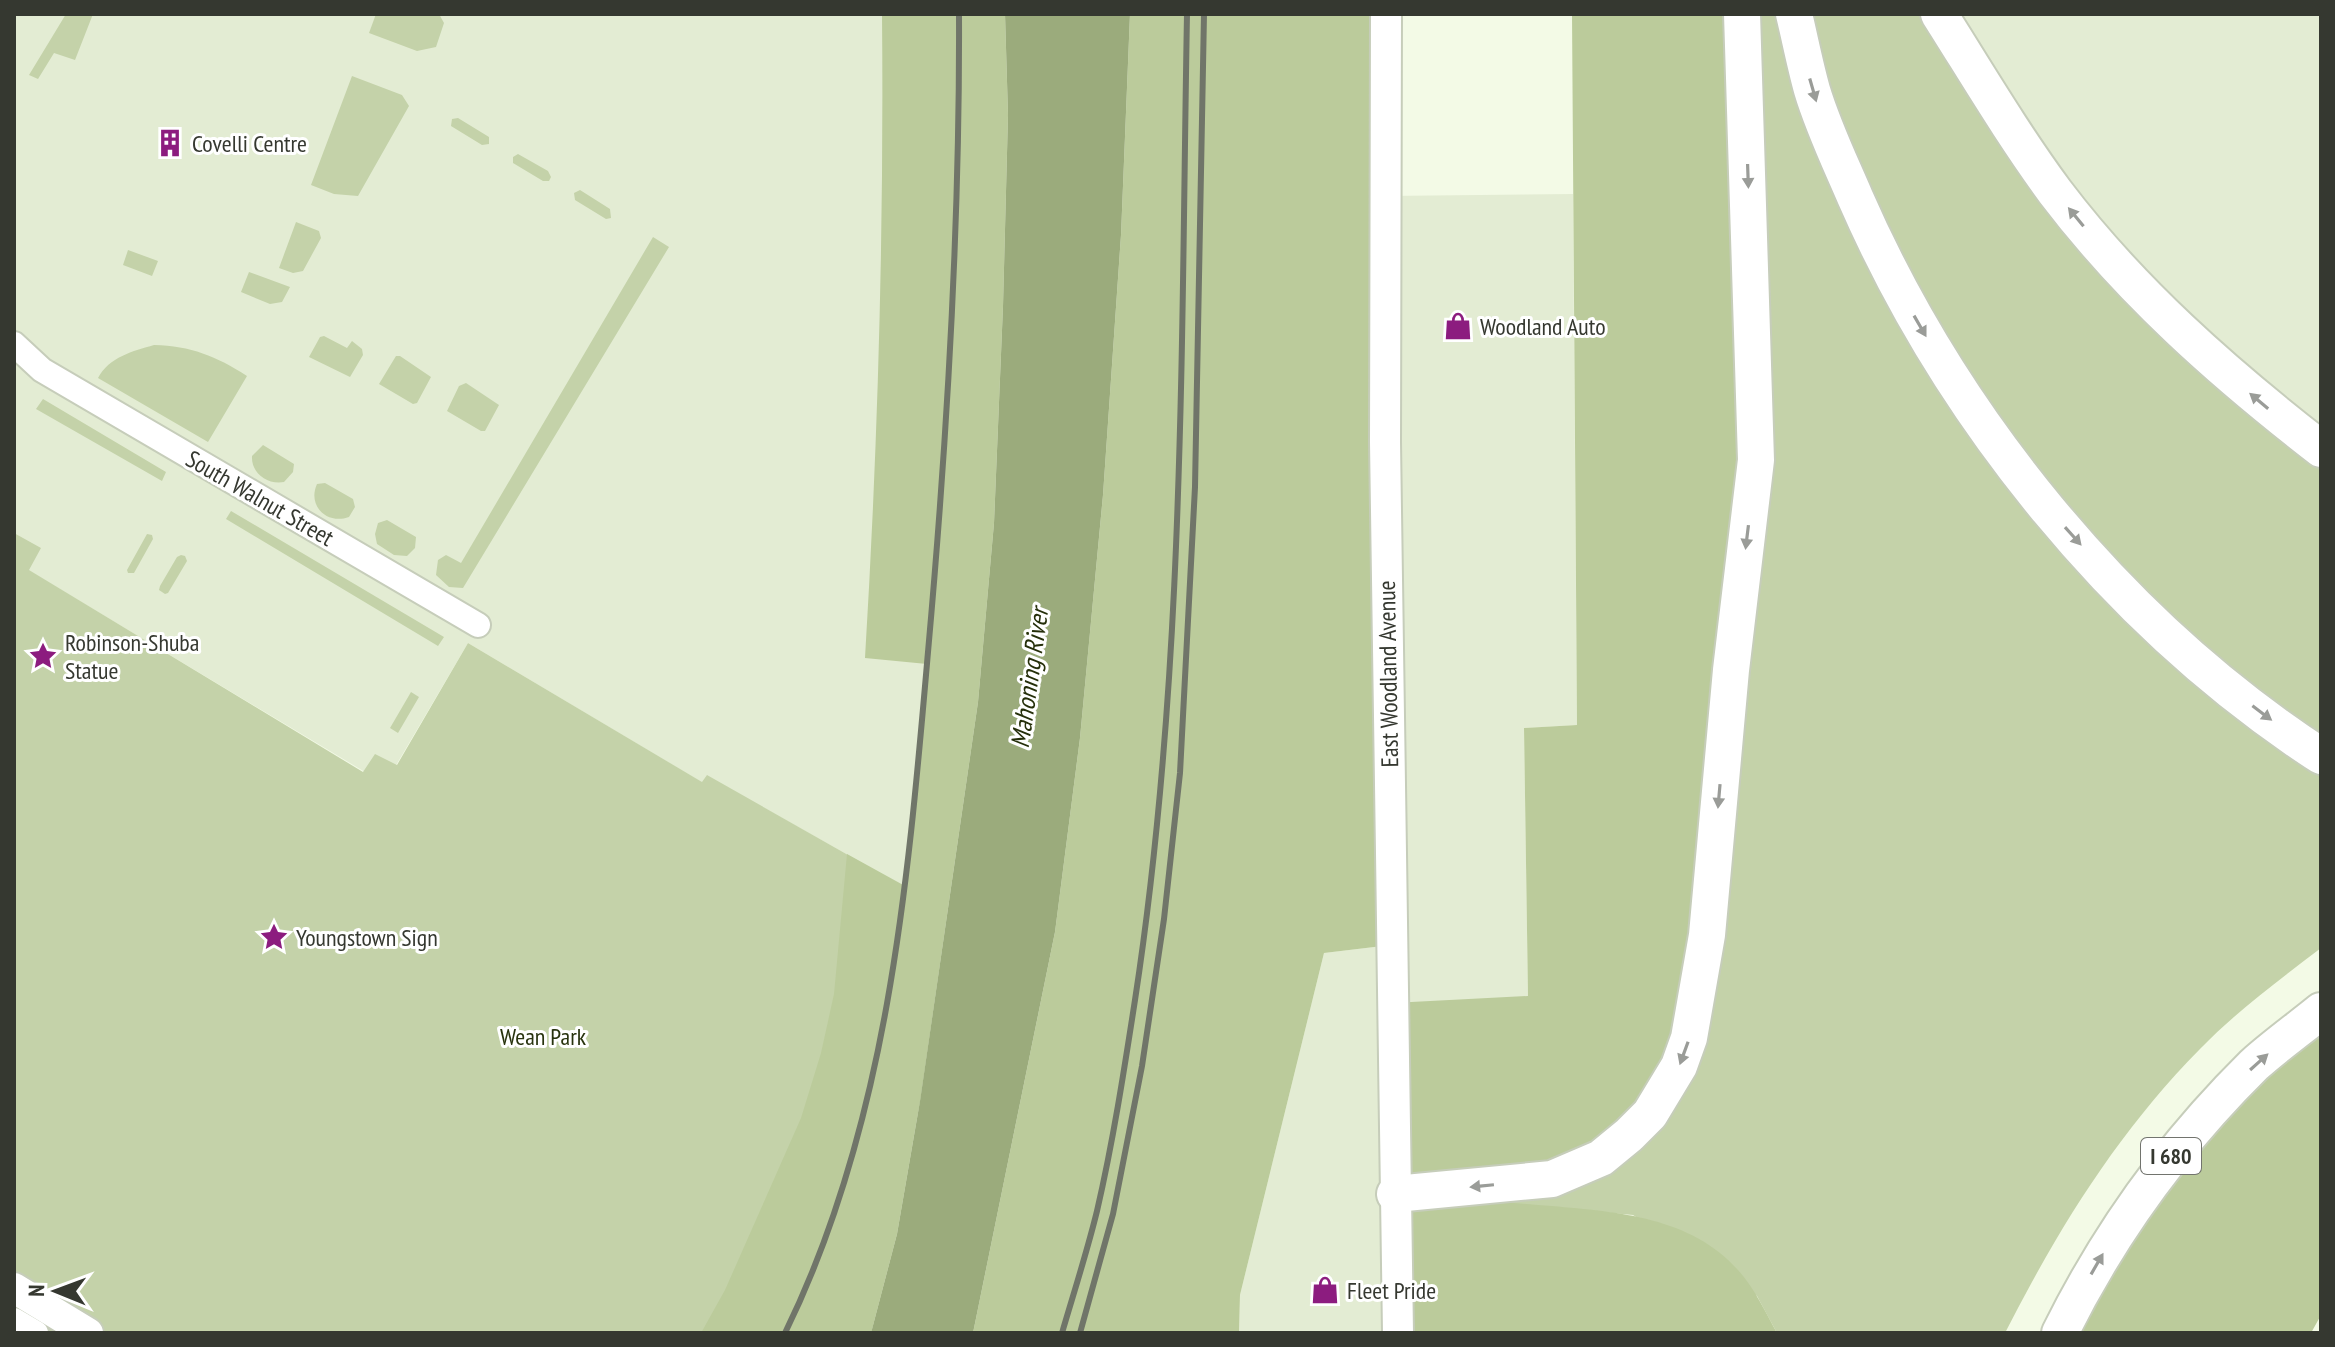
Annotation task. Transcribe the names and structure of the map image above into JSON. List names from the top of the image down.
{
  "streets": {
    "highway": ["I 680"],
    "main road": ["East Woodland Avenue"],
    "street": ["South Walnut Street"]
  },
  "water": ["Mahoning River"],
  "parks": ["Wean Park"],
  "places": {
    "building": ["Covelli Centre"],
    "shop": ["Woodland Auto", "Fleet Pride"],
    "place": ["Robinson-Shuba Statue", "Youngstown Sign"]
  },
  "north": "left"
}
